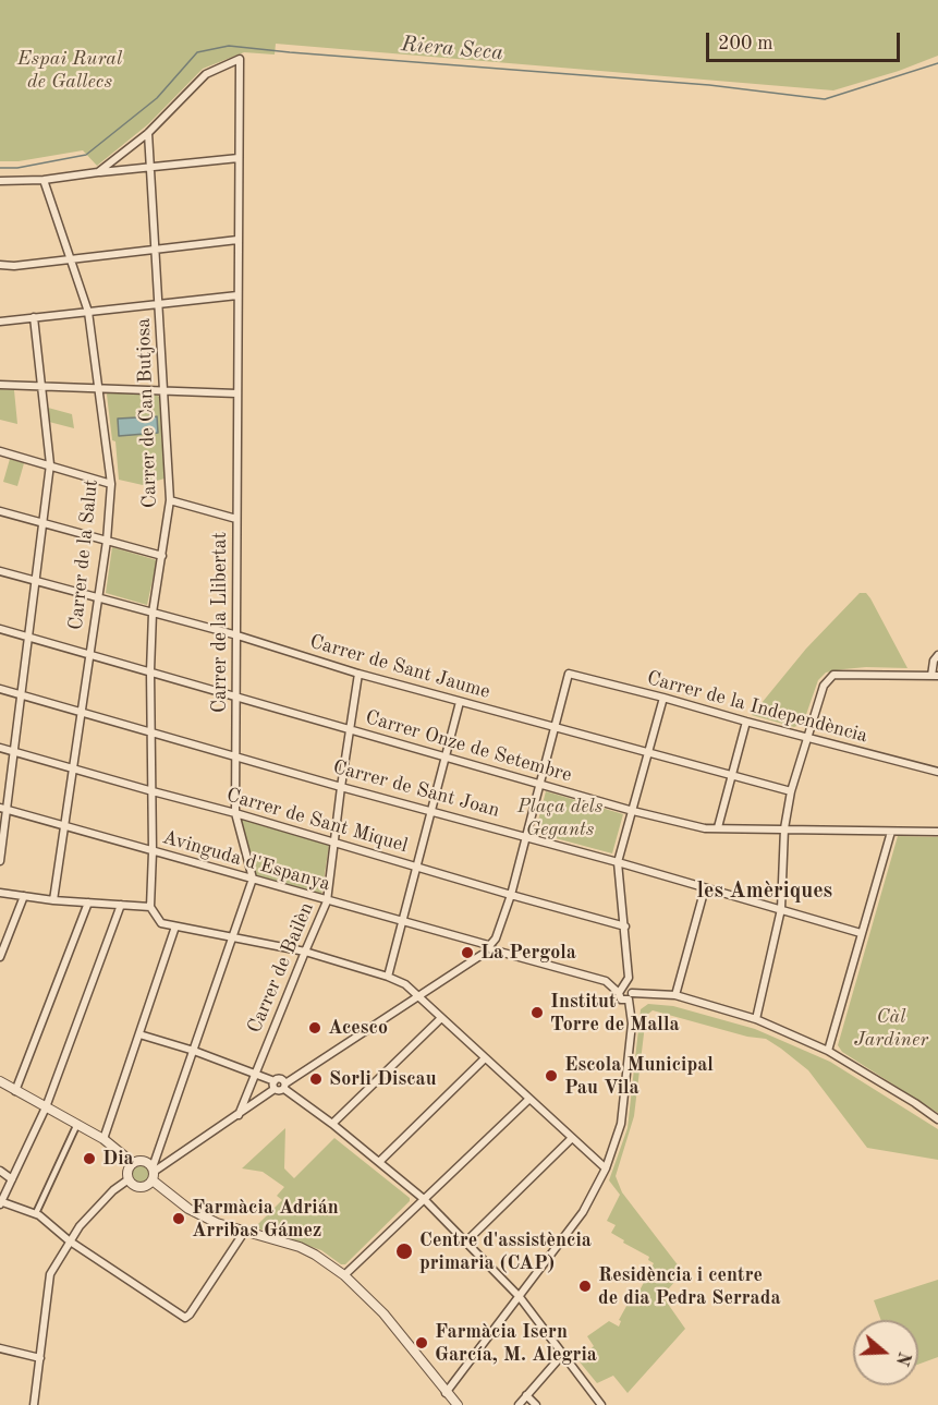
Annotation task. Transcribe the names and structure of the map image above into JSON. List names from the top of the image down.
{
  "streets": {
    "street": [
      "Carrer de Can Butjosa",
      "Carrer de la Salut",
      "Carrer de la Llibertat",
      "Carrer de Sant Jaume",
      "Carrer de la Independència",
      "Carrer Onze de Setembre",
      "Carrer de Sant Joan",
      "Carrer de Sant Miquel",
      "Avinguda d'Espanya",
      "Carrer de Bailèn"
    ]
  },
  "crossings": [
    ["Carrer de Can Butjosa", "Carrer de la Llibertat"],
    ["Carrer de Can Butjosa", "Carrer de Sant Jaume"],
    ["Carrer de Can Butjosa", "Carrer Onze de Setembre"],
    ["Carrer de Can Butjosa", "Carrer de Sant Joan"],
    ["Carrer de Can Butjosa", "Carrer de Sant Miquel"],
    ["Carrer de Can Butjosa", "Avinguda d'Espanya"],
    ["Carrer de la Salut", "Carrer de Sant Jaume"],
    ["Carrer de la Salut", "Carrer Onze de Setembre"],
    ["Carrer de la Salut", "Carrer de Sant Joan"],
    ["Carrer de la Salut", "Carrer de Sant Miquel"],
    ["Carrer de la Salut", "Avinguda d'Espanya"],
    ["Carrer de la Llibertat", "Carrer de Sant Jaume"],
    ["Carrer de la Llibertat", "Carrer Onze de Setembre"],
    ["Carrer de la Llibertat", "Carrer de Sant Joan"],
    ["Carrer de la Llibertat", "Carrer de Sant Miquel"],
    ["Carrer de la Llibertat", "Avinguda d'Espanya"],
    ["Carrer de Sant Jaume", "Carrer de la Independència"],
    ["Carrer de Sant Jaume", "Carrer de Bailèn"],
    ["Carrer Onze de Setembre", "Carrer de Bailèn"],
    ["Carrer de Sant Joan", "Carrer de Bailèn"],
    ["Carrer de Sant Miquel", "Carrer de Bailèn"],
    ["Avinguda d'Espanya", "Carrer de Bailèn"]
  ],
  "districts": ["les Amèriques"],
  "water": ["Riera Seca"],
  "parks": ["Espai Rural de Gallecs", "Plaça dels Gegants", "Càl Jardiner"],
  "places": [
    "La Pergola",
    "Institut Torre de Malla",
    "Acesco",
    "Escola Municipal Pau Vila",
    "Sorli Discau",
    "Dia",
    "Farmàcia Adrián Arribas Gámez",
    "Centre d'assistència primaria (CAP)",
    "Residència i centre de dia Pedra Serrada",
    "Farmàcia Isern García, M. Alegria"
  ],
  "scale_bar": "200 m",
  "north": "right"
}
